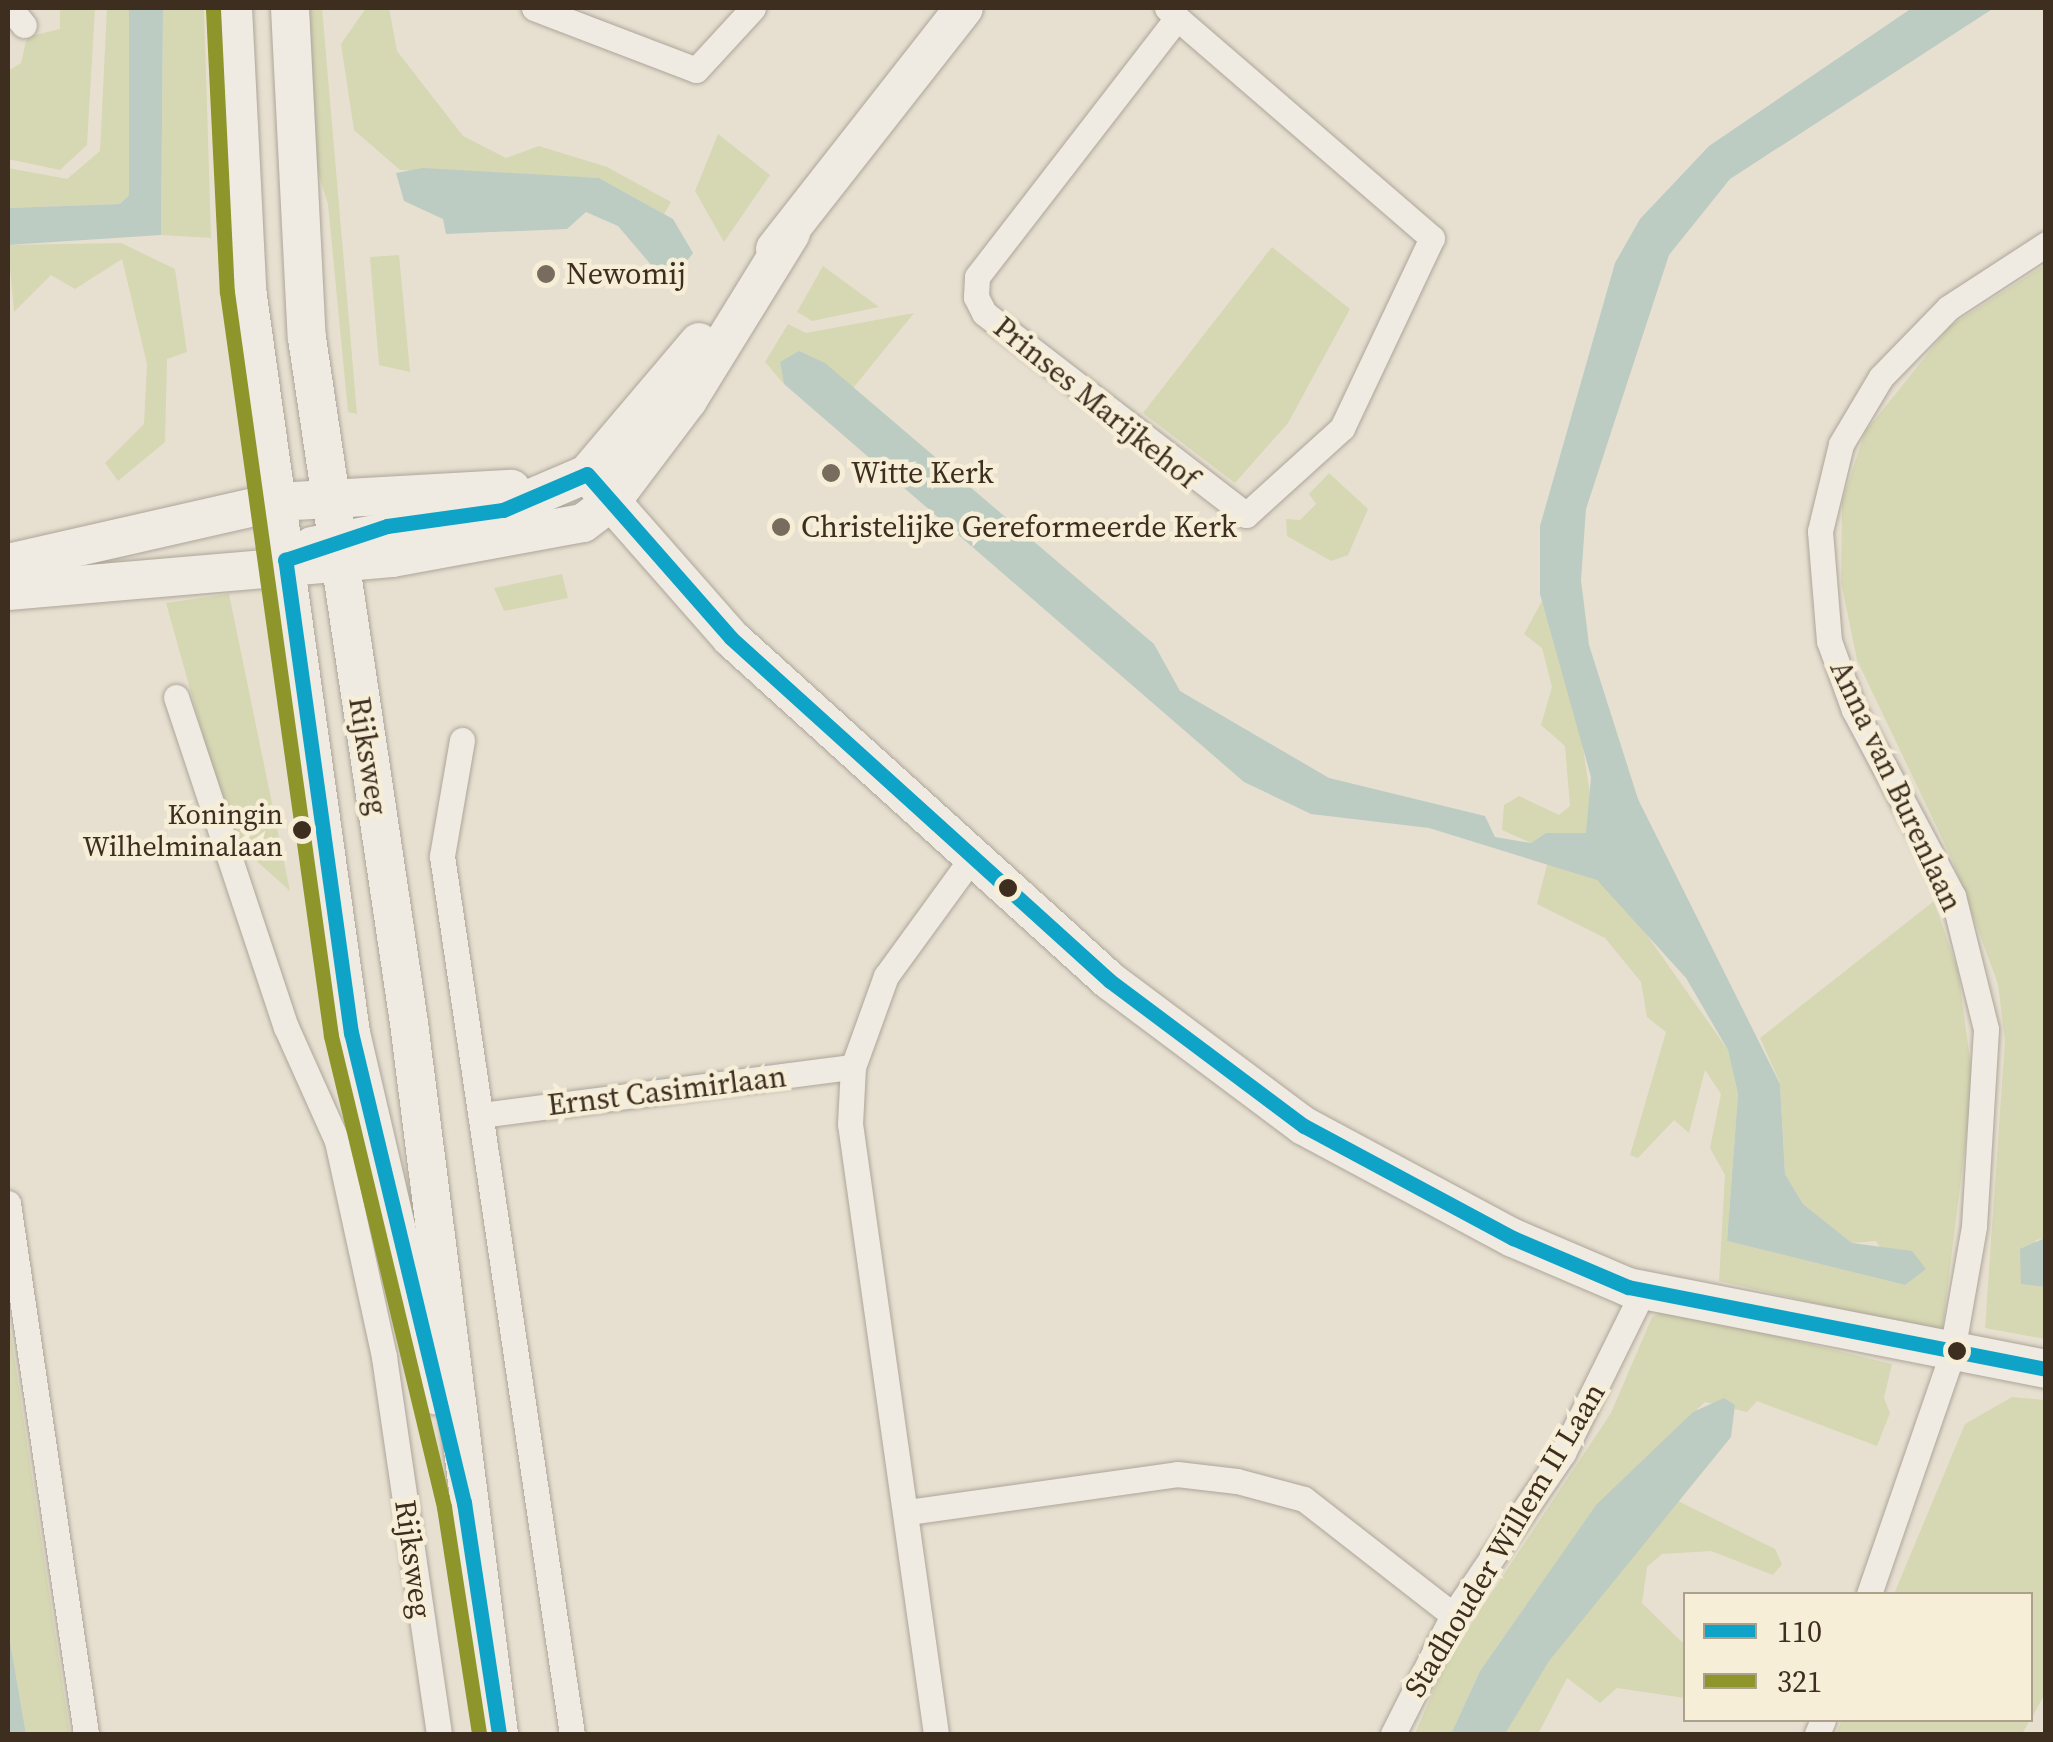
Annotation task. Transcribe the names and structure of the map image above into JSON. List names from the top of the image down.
{
  "streets": {
    "main road": ["Rijksweg"],
    "street": [
      "Prinses Marijkehof",
      "Anna van Burenlaan",
      "Ernst Casimirlaan",
      "Stadhouder Willem II Laan"
    ]
  },
  "places": [
    "Newomij",
    "Witte Kerk",
    "Christelijke Gereformeerde Kerk",
    "Koningin Wilhelminalaan"
  ],
  "lines": ["transit line 321", "transit line 110"],
  "legend": ["110", "321"]
}
